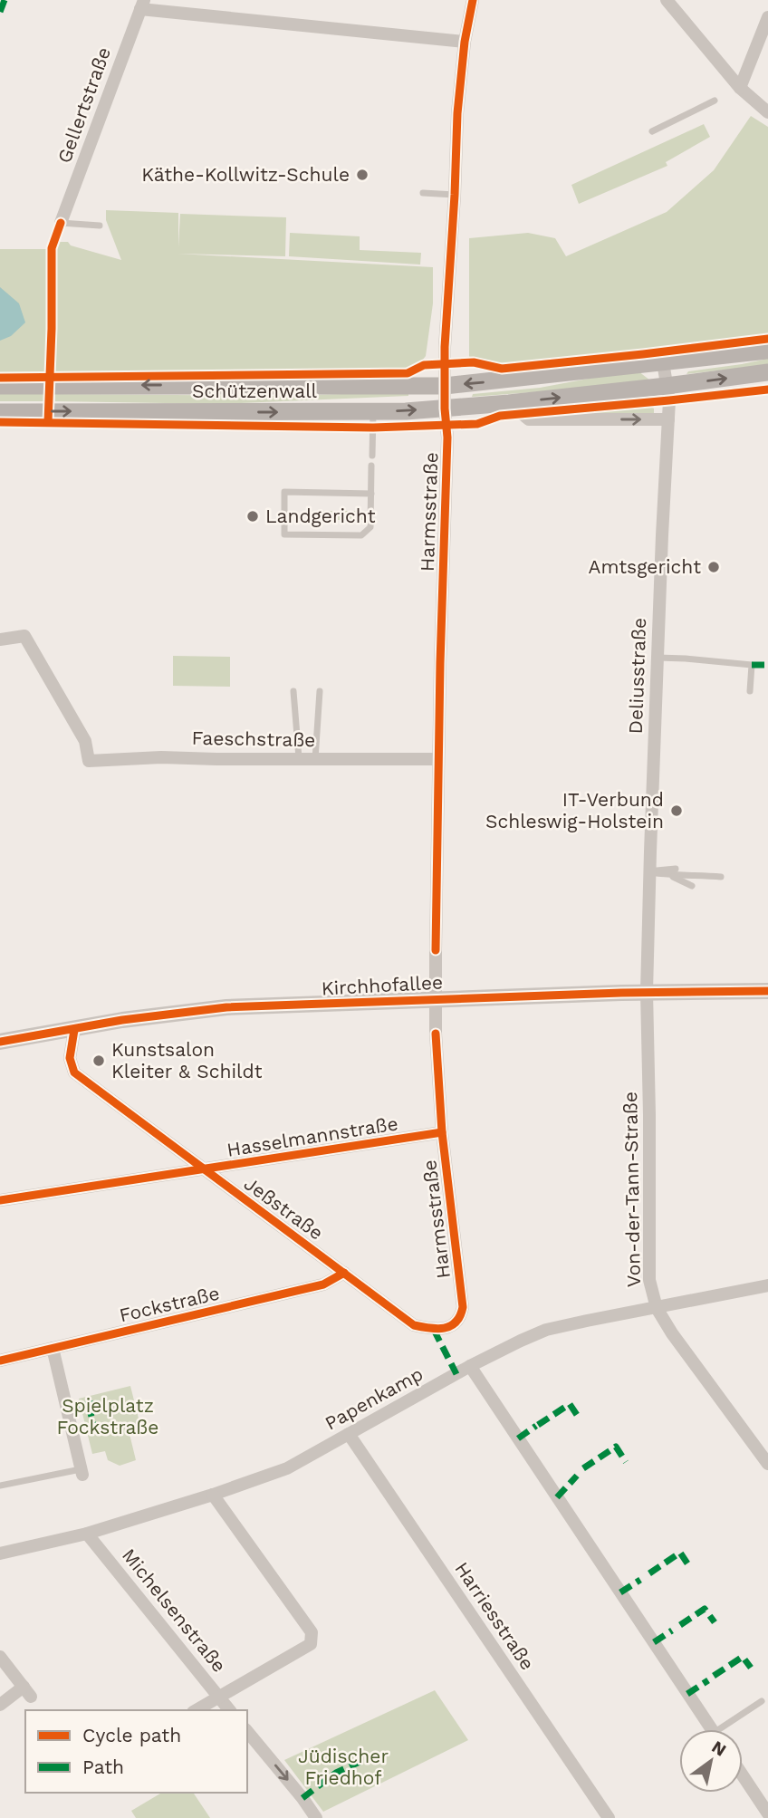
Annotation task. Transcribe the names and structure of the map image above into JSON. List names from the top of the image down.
{
  "streets": {
    "main road": ["Schützenwall"],
    "street": [
      "Gellertstraße",
      "Harmsstraße",
      "Deliusstraße",
      "Faeschstraße",
      "Kirchhofallee",
      "Hasselmannstraße",
      "Von-der-Tann-Straße",
      "Jeßstraße",
      "Fockstraße",
      "Papenkamp",
      "Michelsenstraße",
      "Harriesstraße"
    ]
  },
  "crossings": [
    ["Schützenwall", "Harmsstraße"],
    ["Schützenwall", "Deliusstraße"],
    ["Harmsstraße", "Faeschstraße"],
    ["Harmsstraße", "Kirchhofallee"],
    ["Harmsstraße", "Hasselmannstraße"],
    ["Harmsstraße", "Jeßstraße"],
    ["Deliusstraße", "Kirchhofallee"],
    ["Deliusstraße", "Von-der-Tann-Straße"],
    ["Kirchhofallee", "Von-der-Tann-Straße"],
    ["Kirchhofallee", "Jeßstraße"],
    ["Hasselmannstraße", "Jeßstraße"],
    ["Von-der-Tann-Straße", "Papenkamp"],
    ["Jeßstraße", "Fockstraße"],
    ["Papenkamp", "Michelsenstraße"],
    ["Papenkamp", "Harriesstraße"]
  ],
  "parks": ["Spielplatz Fockstraße", "Jüdischer Friedhof"],
  "places": [
    "Käthe-Kollwitz-Schule",
    "Landgericht",
    "Amtsgericht",
    "IT-Verbund Schleswig-Holstein",
    "Kunstsalon Kleiter & Schildt"
  ],
  "legend": ["Cycle path", "Path"],
  "north": "top right"
}
